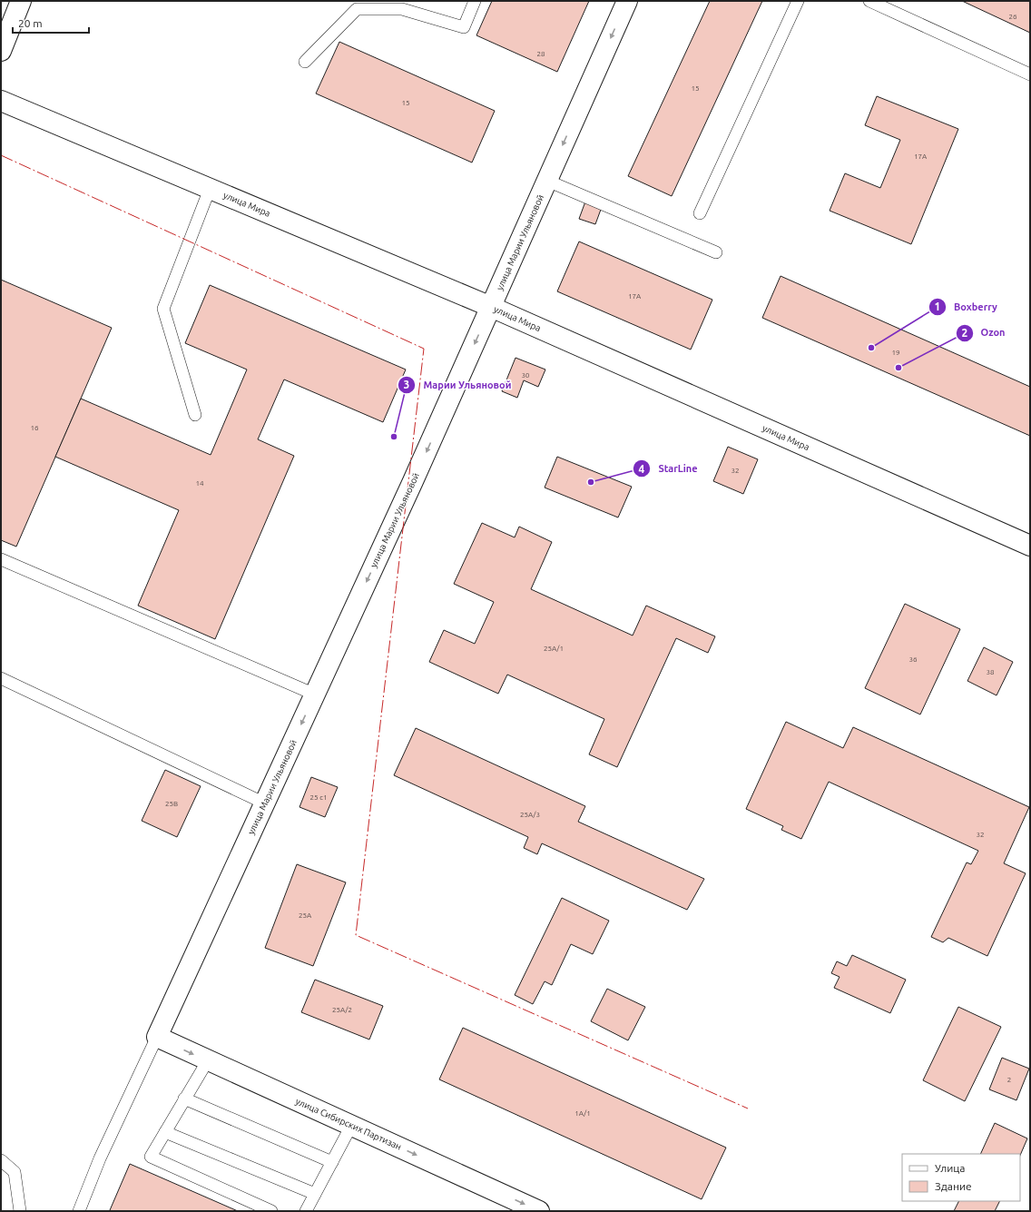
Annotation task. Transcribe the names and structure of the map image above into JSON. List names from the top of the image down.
{
  "streets": {
    "street": ["улица Мира", "улица Марии Ульяновой", "улица Сибирских Партизан"]
  },
  "crossings": [
    ["улица Мира", "улица Марии Ульяновой"],
    ["улица Марии Ульяновой", "улица Сибирских Партизан"]
  ],
  "one_way": ["улица Марии Ульяновой", "улица Сибирских Партизан"],
  "places": [
    "Boxberry",
    "Ozon",
    "Марии Ульяновой",
    "StarLine"
  ],
  "house_numbers": [
    "26",
    "28",
    "15",
    "15",
    "17А",
    "17А",
    "19",
    "30",
    "16",
    "32",
    "14",
    "25А/1",
    "36",
    "38",
    "25 с1",
    "25В",
    "25А/3",
    "32",
    "25А",
    "25А/2",
    "2",
    "1А/1"
  ],
  "legend": ["Улица", "Здание"],
  "scale_bar": "20 m"
}
